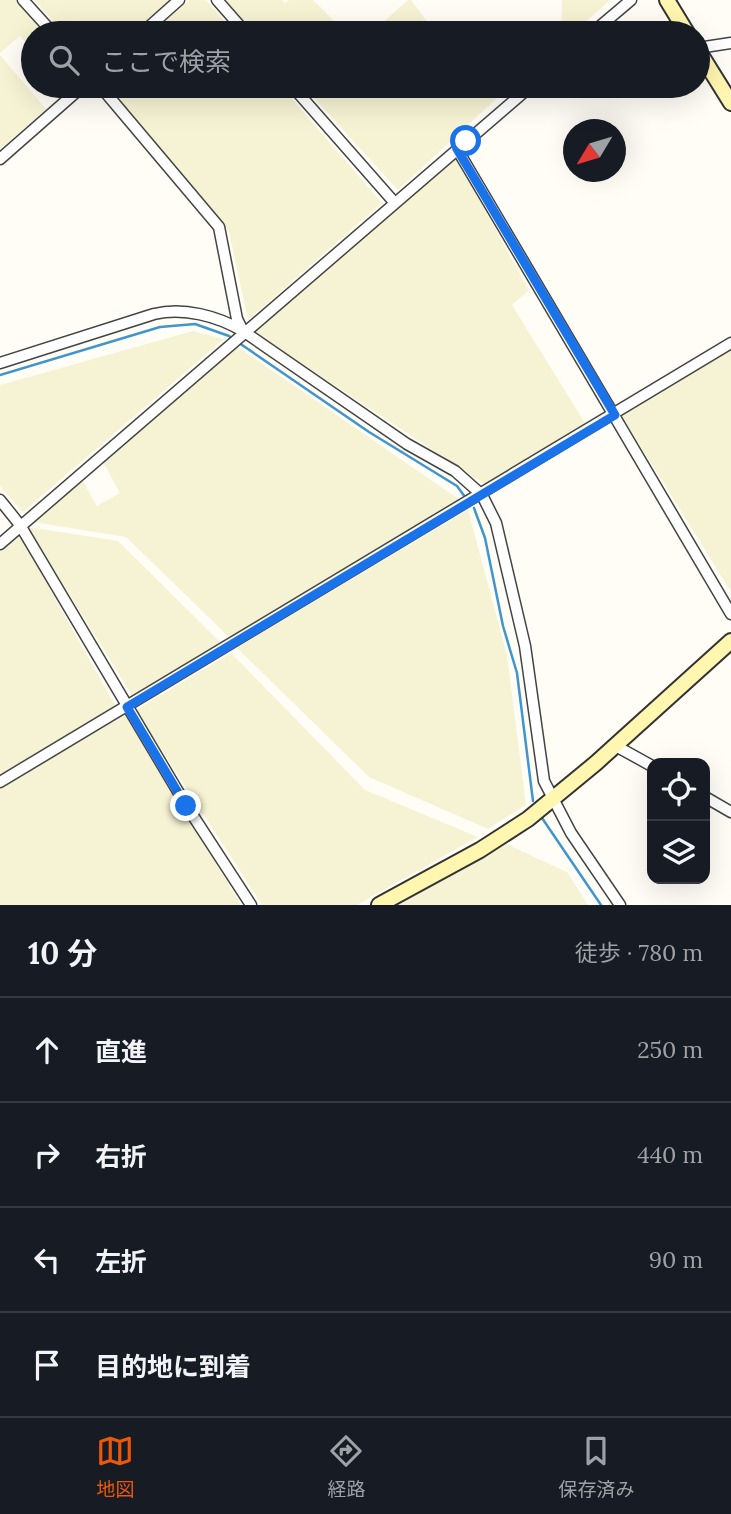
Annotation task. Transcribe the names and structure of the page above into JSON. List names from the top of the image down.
{
  "north": "bottom left",
  "page": {
    "search": "ここで検索",
    "heading": ["10 分", "徒歩 · 780 m"],
    "list": [
      ["直進", "250 m"],
      ["右折", "440 m"],
      ["左折", "90 m"],
      "目的地に到着"
    ],
    "nav": ["地図", "経路", "保存済み"]
  }
}
